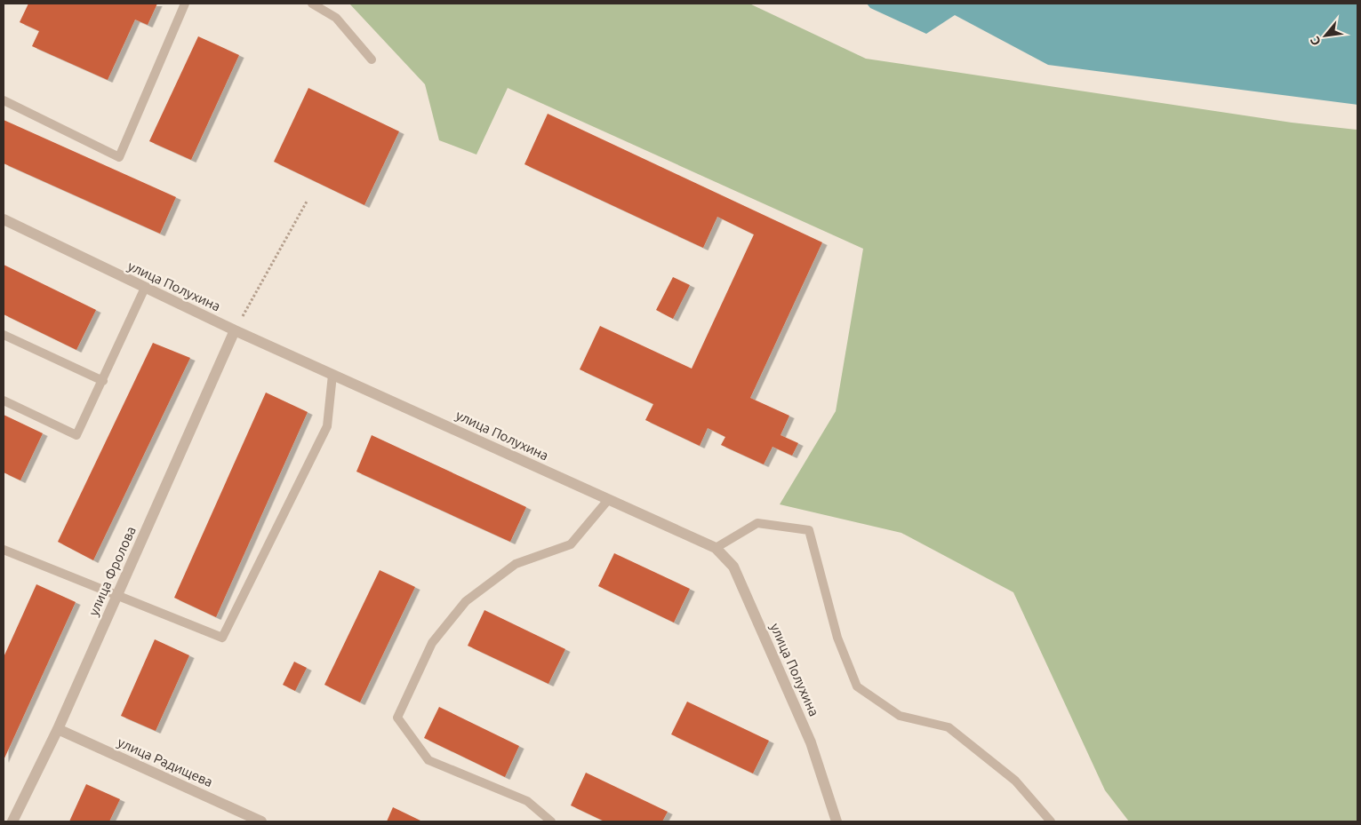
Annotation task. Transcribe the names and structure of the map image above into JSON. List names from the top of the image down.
{
  "streets": {
    "street": ["улица Полухина", "улица Фролова", "улица Радищева"]
  },
  "crossings": [
    ["улица Полухина", "улица Фролова"],
    ["улица Фролова", "улица Радищева"]
  ],
  "north": "bottom left"
}
